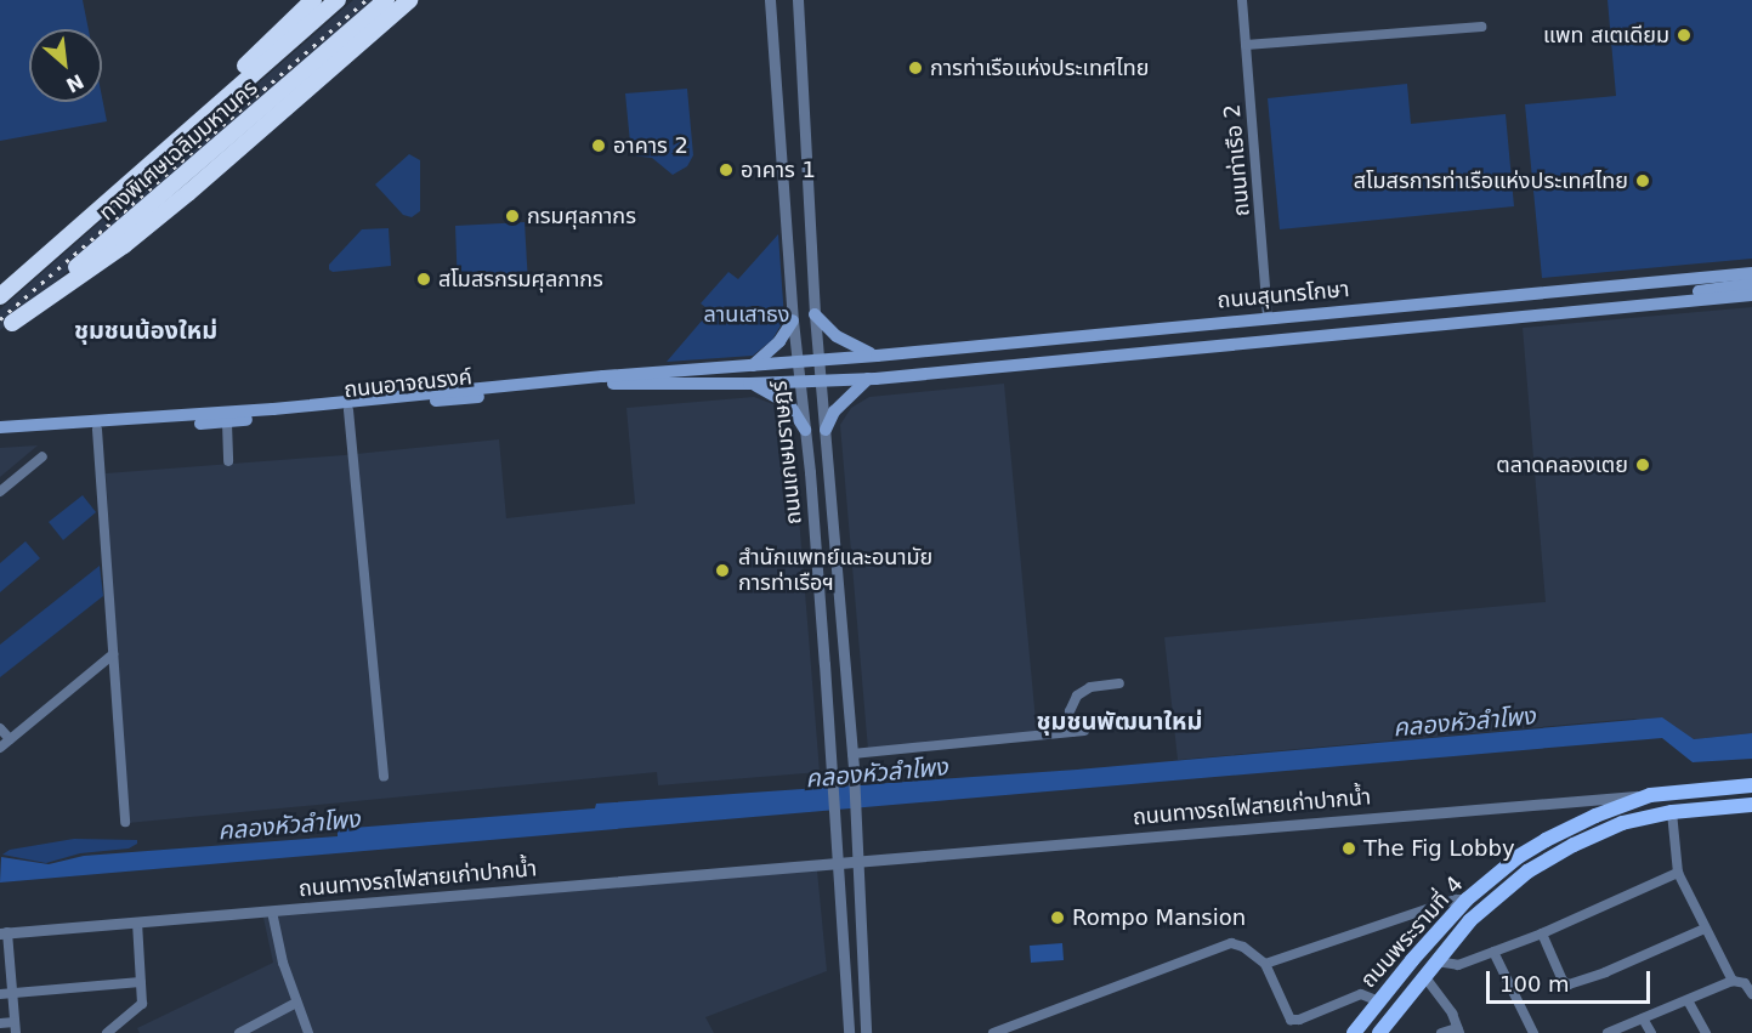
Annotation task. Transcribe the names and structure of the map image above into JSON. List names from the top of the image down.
{
  "streets": {
    "highway": ["ทางพิเศษเฉลิมมหานคร"],
    "main road": ["ถนนสุนทรโกษา", "ถนนอาจณรงค์", "ถนนพระรามที่ 4"],
    "street": ["ถนนท่าเรือ 2", "ถนนเกษมราษฎร์", "ถนนทางรถไฟสายเก่าปากน้ำ"]
  },
  "crossings": [
    ["ถนนท่าเรือ 2", "ถนนสุนทรโกษา"],
    ["ถนนสุนทรโกษา", "ถนนอาจณรงค์"],
    ["ถนนสุนทรโกษา", "ถนนเกษมราษฎร์"],
    ["ถนนอาจณรงค์", "ถนนเกษมราษฎร์"],
    ["ถนนเกษมราษฎร์", "ถนนทางรถไฟสายเก่าปากน้ำ"],
    ["ถนนทางรถไฟสายเก่าปากน้ำ", "ถนนพระรามที่ 4"]
  ],
  "districts": ["ชุมชนน้องใหม่", "ชุมชนพัฒนาใหม่"],
  "water": ["คลองหัวลำโพง"],
  "parks": ["ลานเสาธง"],
  "places": [
    "แพท สเตเดียม",
    "การท่าเรือแห่งประเทศไทย",
    "อาคาร 2",
    "อาคาร 1",
    "สโมสรการท่าเรือแห่งประเทศไทย",
    "กรมศุลกากร",
    "สโมสรกรมศุลกากร",
    "ตลาดคลองเตย",
    "สำนักแพทย์และอนามัย การท่าเรือฯ",
    "The Fig Lobby",
    "Rompo Mansion"
  ],
  "scale_bar": "100 m",
  "north": "bottom right"
}
